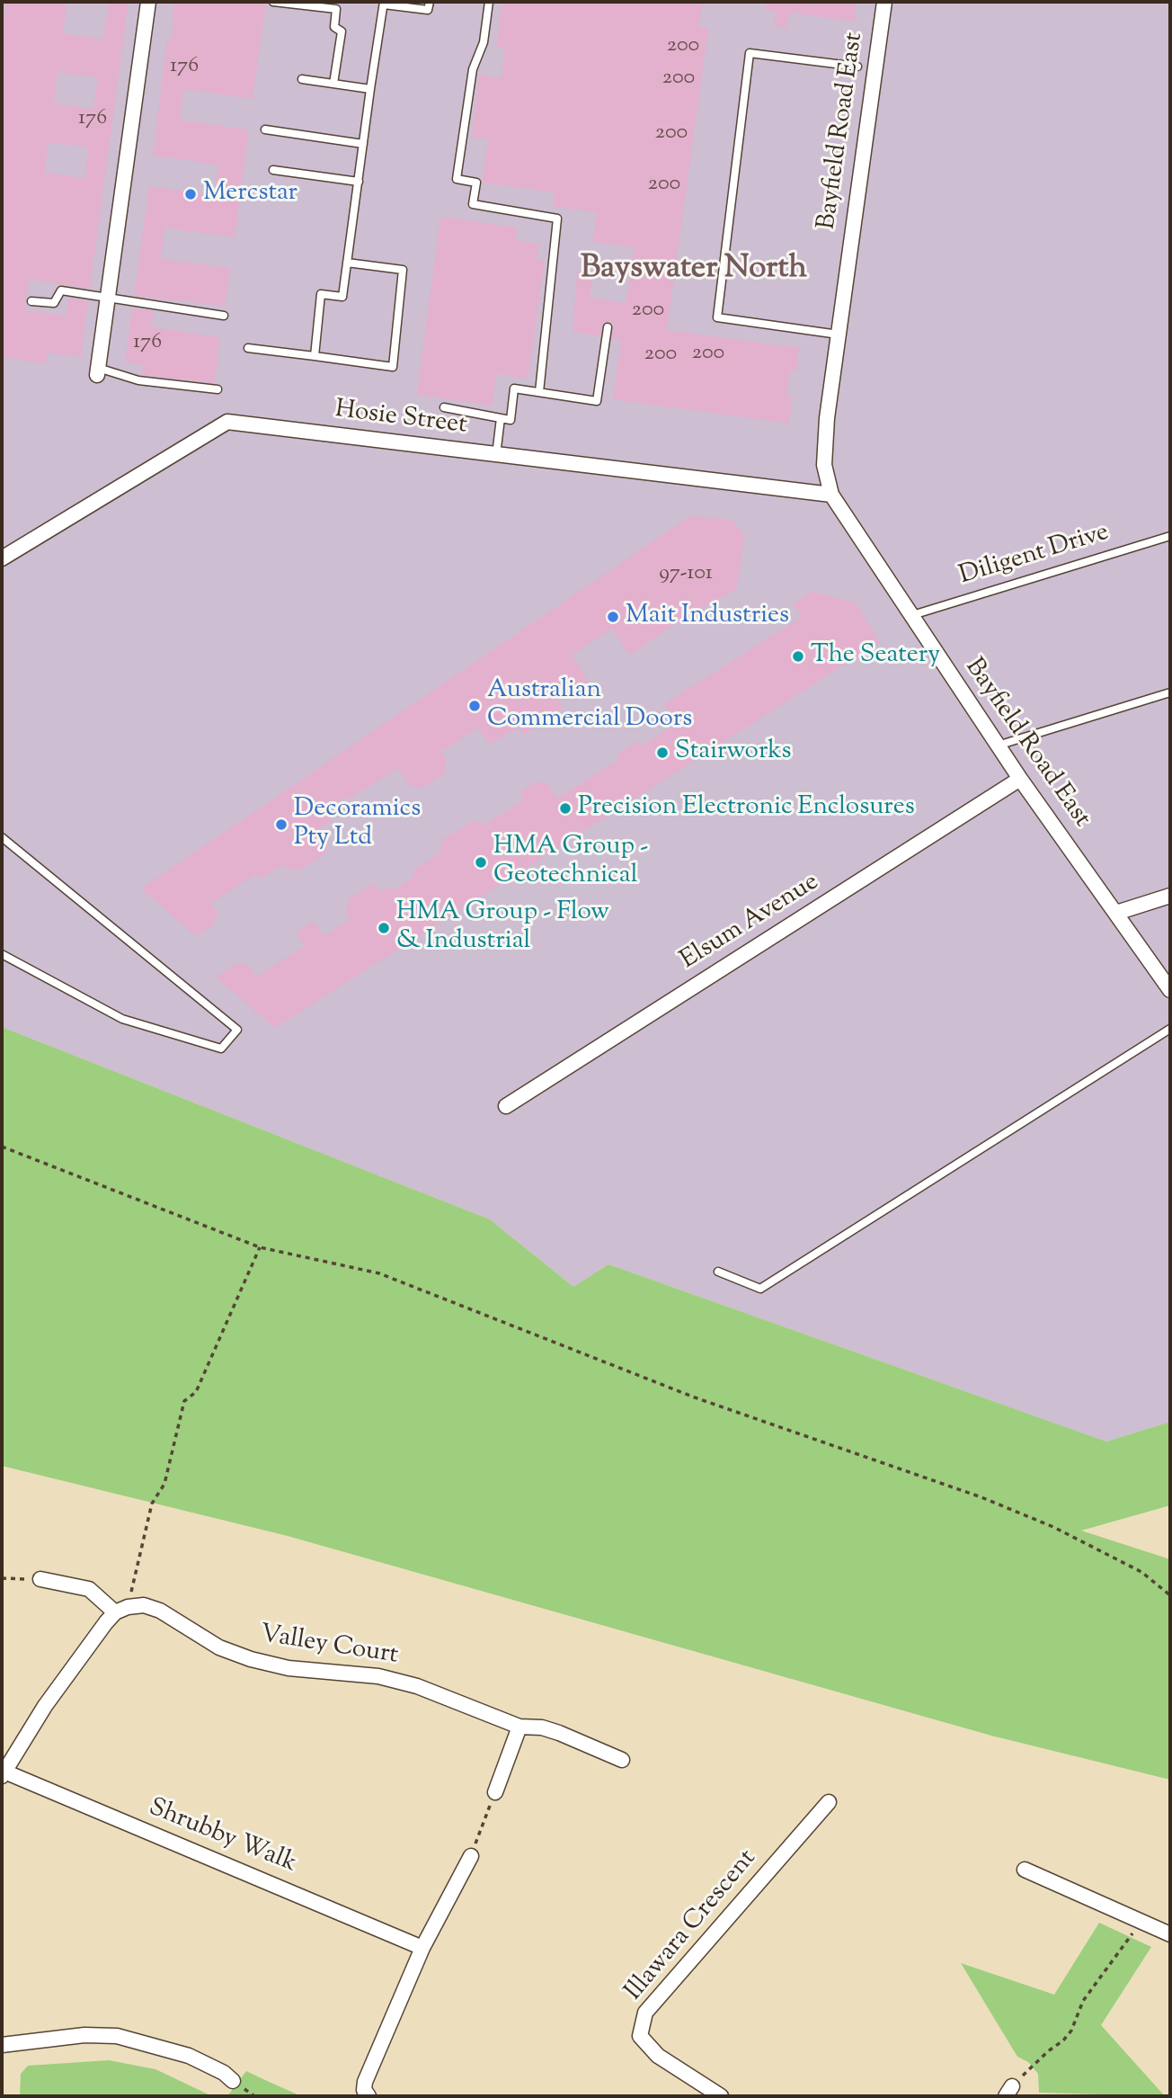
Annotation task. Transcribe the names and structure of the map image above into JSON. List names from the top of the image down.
{
  "streets": {
    "street": [
      "Bayfield Road East",
      "Hosie Street",
      "Elsum Avenue",
      "Valley Court",
      "Shrubby Walk",
      "Illawara Crescent"
    ],
    "lane": ["Diligent Drive"]
  },
  "crossings": [
    ["Bayfield Road East", "Hosie Street"],
    ["Bayfield Road East", "Diligent Drive"],
    ["Bayfield Road East", "Elsum Avenue"]
  ],
  "districts": ["Bayswater North"],
  "places": [
    "Mercstar",
    "Mait Industries",
    "The Seatery",
    "Australian Commercial Doors",
    "Stairworks",
    "Precision Electronic Enclosures",
    "Decoramics Pty Ltd",
    "HMA Group - Geotechnical",
    "HMA Group - Flow & Industrial"
  ],
  "house_numbers": [
    "200",
    "176",
    "200",
    "176",
    "200",
    "200",
    "200",
    "176",
    "200",
    "200",
    "97-101"
  ]
}
